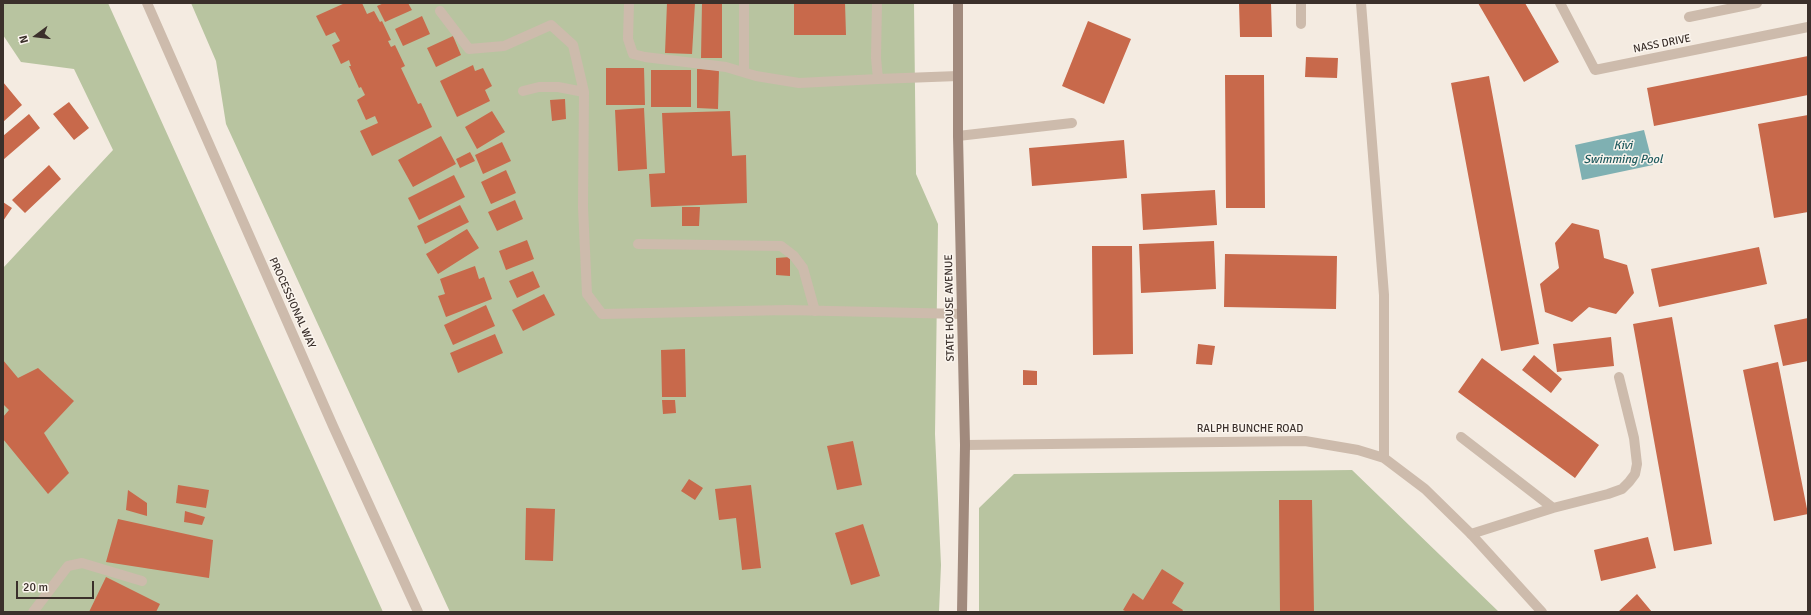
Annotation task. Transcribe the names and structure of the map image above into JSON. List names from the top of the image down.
{
  "streets": {
    "main road": ["STATE HOUSE AVENUE"],
    "street": ["NASS DRIVE", "PROCESSIONAL WAY", "RALPH BUNCHE ROAD"]
  },
  "crossings": [
    ["STATE HOUSE AVENUE", "RALPH BUNCHE ROAD"]
  ],
  "water": ["Kivi Swimming Pool"],
  "scale_bar": "20 m",
  "north": "left"
}
